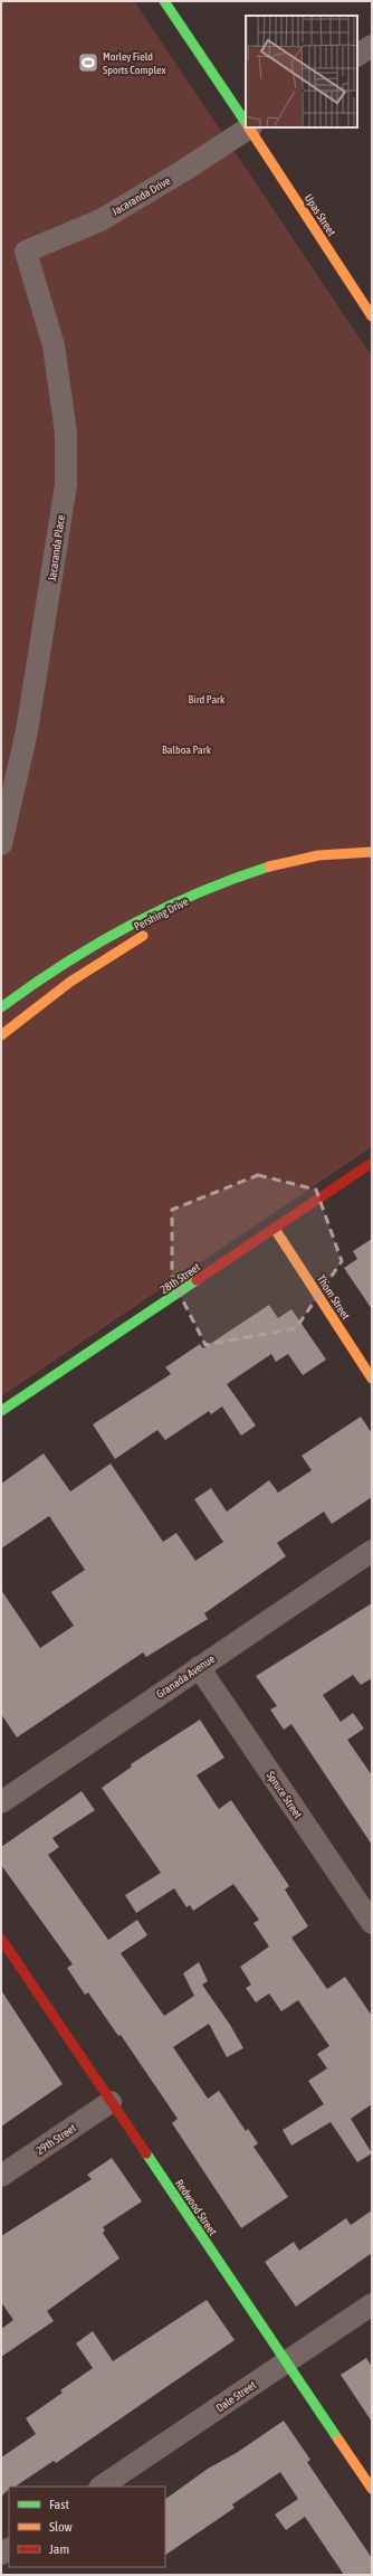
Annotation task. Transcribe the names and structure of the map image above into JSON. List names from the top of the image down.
{
  "streets": {
    "street": [
      "Jacaranda Drive",
      "Upas Street",
      "Jacaranda Place",
      "Pershing Drive",
      "28th Street",
      "Thorn Street",
      "Granada Avenue",
      "Spruce Street",
      "29th Street",
      "Redwood Street",
      "Dale Street"
    ]
  },
  "crossings": [
    ["Jacaranda Drive", "Jacaranda Place"],
    ["28th Street", "Thorn Street"],
    ["Granada Avenue", "Spruce Street"],
    ["29th Street", "Redwood Street"],
    ["Redwood Street", "Dale Street"]
  ],
  "parks": ["Bird Park", "Balboa Park"],
  "places": {
    "sports": ["Morley Field Sports Complex"]
  },
  "legend": ["Fast", "Slow", "Jam"]
}
